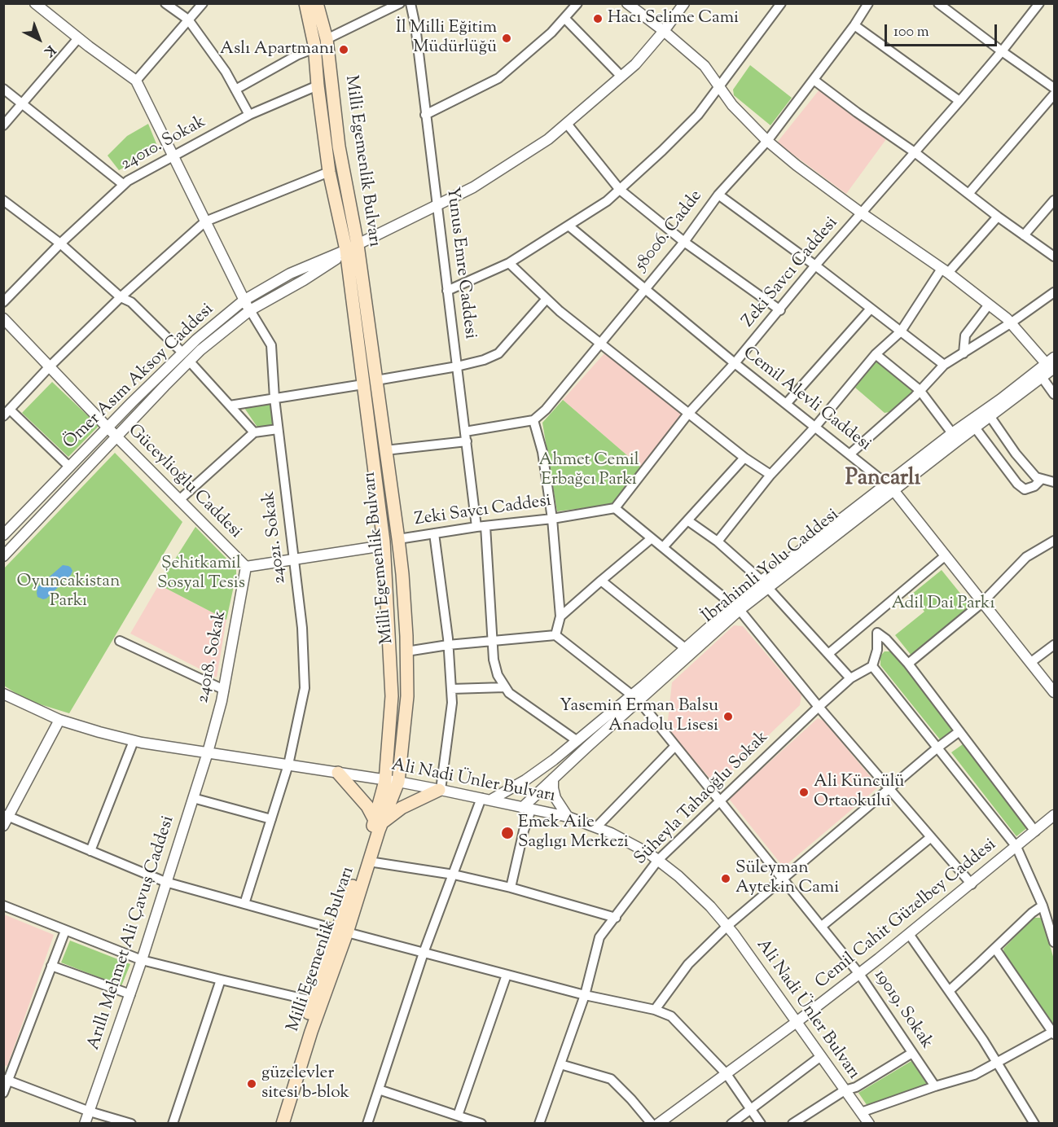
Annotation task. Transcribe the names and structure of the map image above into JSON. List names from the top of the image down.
{
  "streets": {
    "main road": ["Milli Egemenlik Bulvarı"],
    "street": [
      "24010. Sokak",
      "58006. Cadde",
      "Yunus Emre Caddesi",
      "Zeki Savcı Caddesi",
      "Ömer Asım Aksoy Caddesi",
      "Cemil Alevli Caddesi",
      "Güceylioğlu Caddesi",
      "24021. Sokak",
      "İbrahimli Yolu Caddesi",
      "24018. Sokak",
      "Ali Nadi Ünler Bulvarı",
      "Süheyla Tahaoğlu Sokak",
      "Cemil Cahit Güzelbey Caddesi",
      "Arıllı Mehmet Ali Çavuş Caddesi",
      "19019. Sokak"
    ]
  },
  "crossings": [
    ["24010. Sokak", "Milli Egemenlik Bulvarı"],
    ["Milli Egemenlik Bulvarı", "Zeki Savcı Caddesi"],
    ["Milli Egemenlik Bulvarı", "Ömer Asım Aksoy Caddesi"],
    ["Milli Egemenlik Bulvarı", "Ali Nadi Ünler Bulvarı"],
    ["58006. Cadde", "Cemil Alevli Caddesi"],
    ["Yunus Emre Caddesi", "Zeki Savcı Caddesi"],
    ["Zeki Savcı Caddesi", "Cemil Alevli Caddesi"],
    ["Ömer Asım Aksoy Caddesi", "Güceylioğlu Caddesi"],
    ["Ömer Asım Aksoy Caddesi", "24021. Sokak"],
    ["Cemil Alevli Caddesi", "İbrahimli Yolu Caddesi"],
    ["Güceylioğlu Caddesi", "24018. Sokak"],
    ["24021. Sokak", "Ali Nadi Ünler Bulvarı"],
    ["İbrahimli Yolu Caddesi", "Ali Nadi Ünler Bulvarı"],
    ["İbrahimli Yolu Caddesi", "19019. Sokak"],
    ["24018. Sokak", "Ali Nadi Ünler Bulvarı"],
    ["24018. Sokak", "Arıllı Mehmet Ali Çavuş Caddesi"],
    ["Ali Nadi Ünler Bulvarı", "Süheyla Tahaoğlu Sokak"],
    ["Ali Nadi Ünler Bulvarı", "Cemil Cahit Güzelbey Caddesi"],
    ["Ali Nadi Ünler Bulvarı", "Arıllı Mehmet Ali Çavuş Caddesi"],
    ["Süheyla Tahaoğlu Sokak", "19019. Sokak"],
    ["Cemil Cahit Güzelbey Caddesi", "19019. Sokak"]
  ],
  "districts": ["Pancarlı"],
  "parks": [
    "Ahmet Cemil Erbağcı Parkı",
    "Şehitkamil Sosyal Tesis",
    "Oyuncakistan Parkı",
    "Adil Dai Parkı"
  ],
  "places": [
    "Hacı Selime Cami",
    "İl Milli Eğitim Müdürlüğü",
    "Aslı Apartmanı",
    "Yasemin Erman Balsu Anadolu Lisesi",
    "Ali Küncülü Ortaokulu",
    "Emek Aile Saglıgı Merkezi",
    "Süleyman Aytekin Cami",
    "güzelevler sitesi b-blok"
  ],
  "scale_bar": "100 m",
  "north": "bottom right"
}
